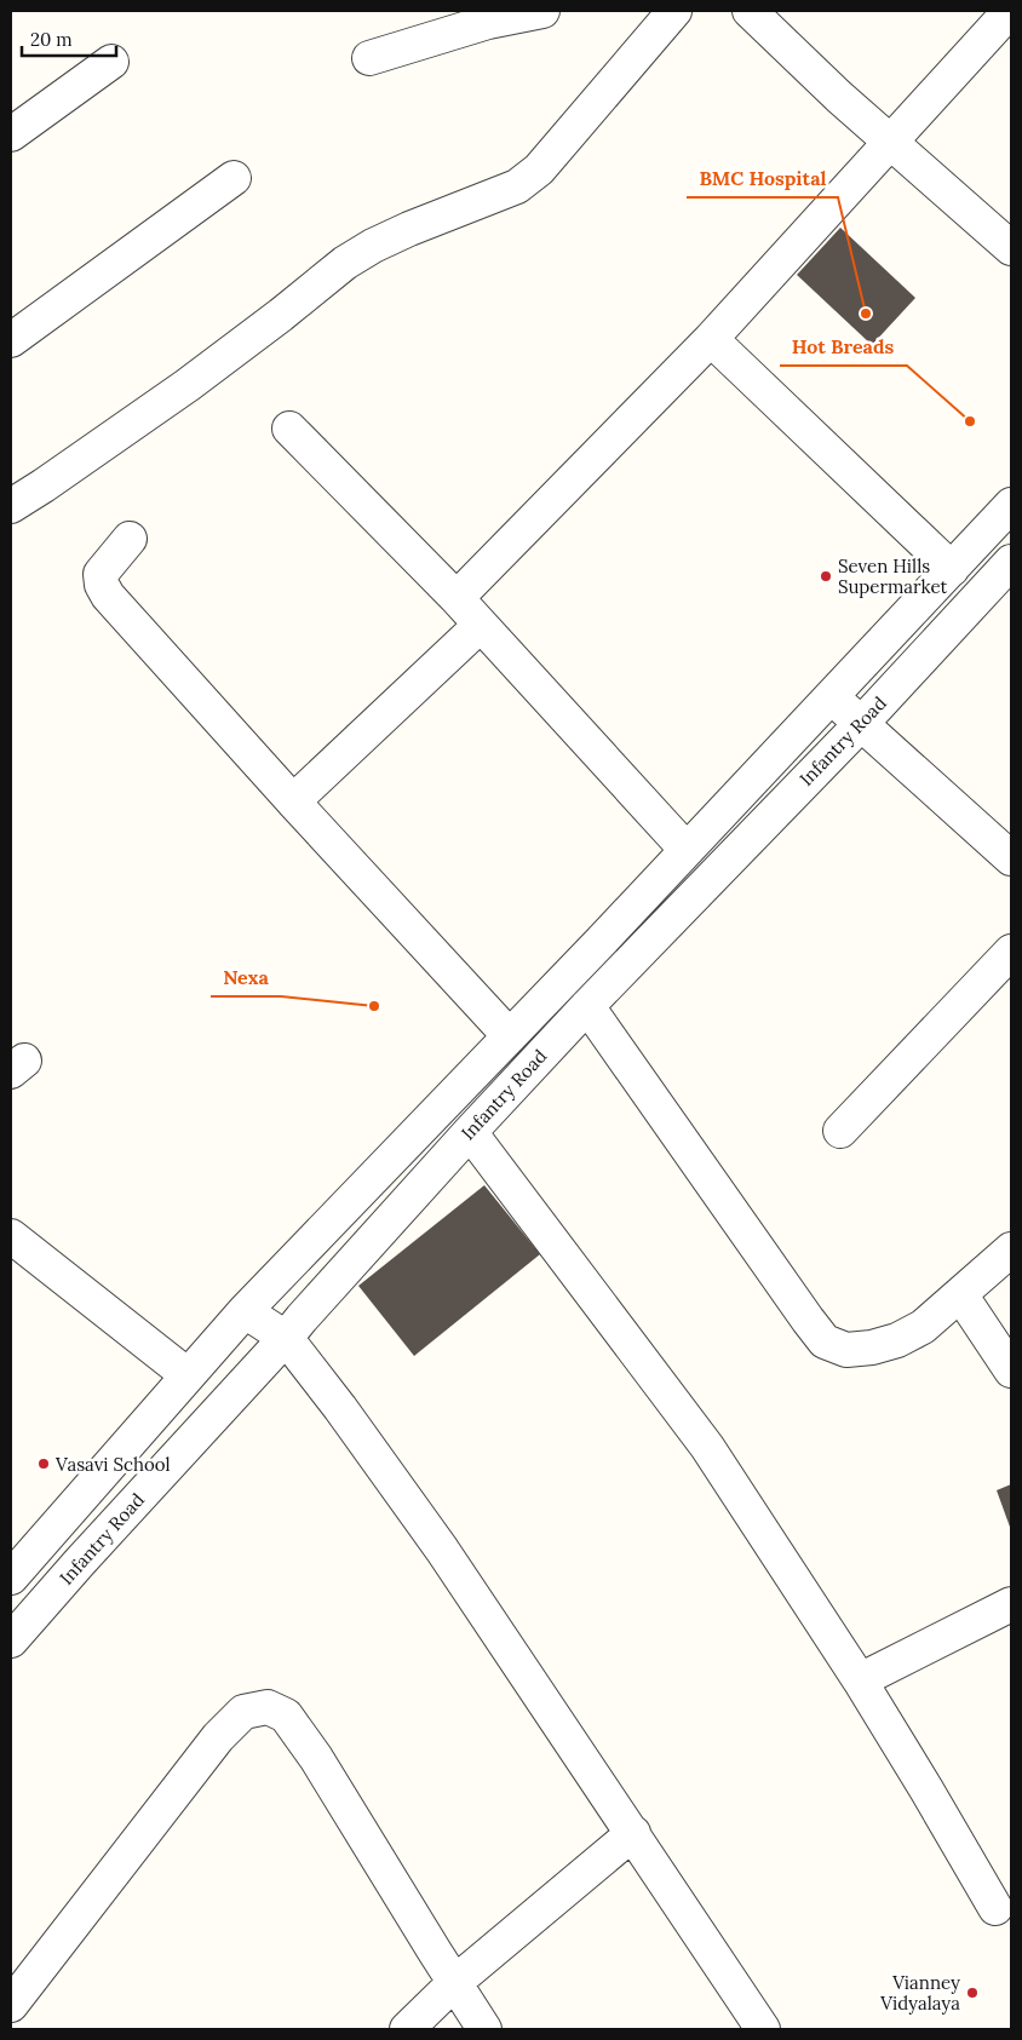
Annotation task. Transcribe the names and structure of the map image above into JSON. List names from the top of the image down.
{
  "streets": {
    "street": ["Infantry Road"]
  },
  "places": [
    "BMC Hospital",
    "Hot Breads",
    "Seven Hills Supermarket",
    "Nexa",
    "Vasavi School",
    "Vianney Vidyalaya"
  ],
  "scale_bar": "20 m"
}
